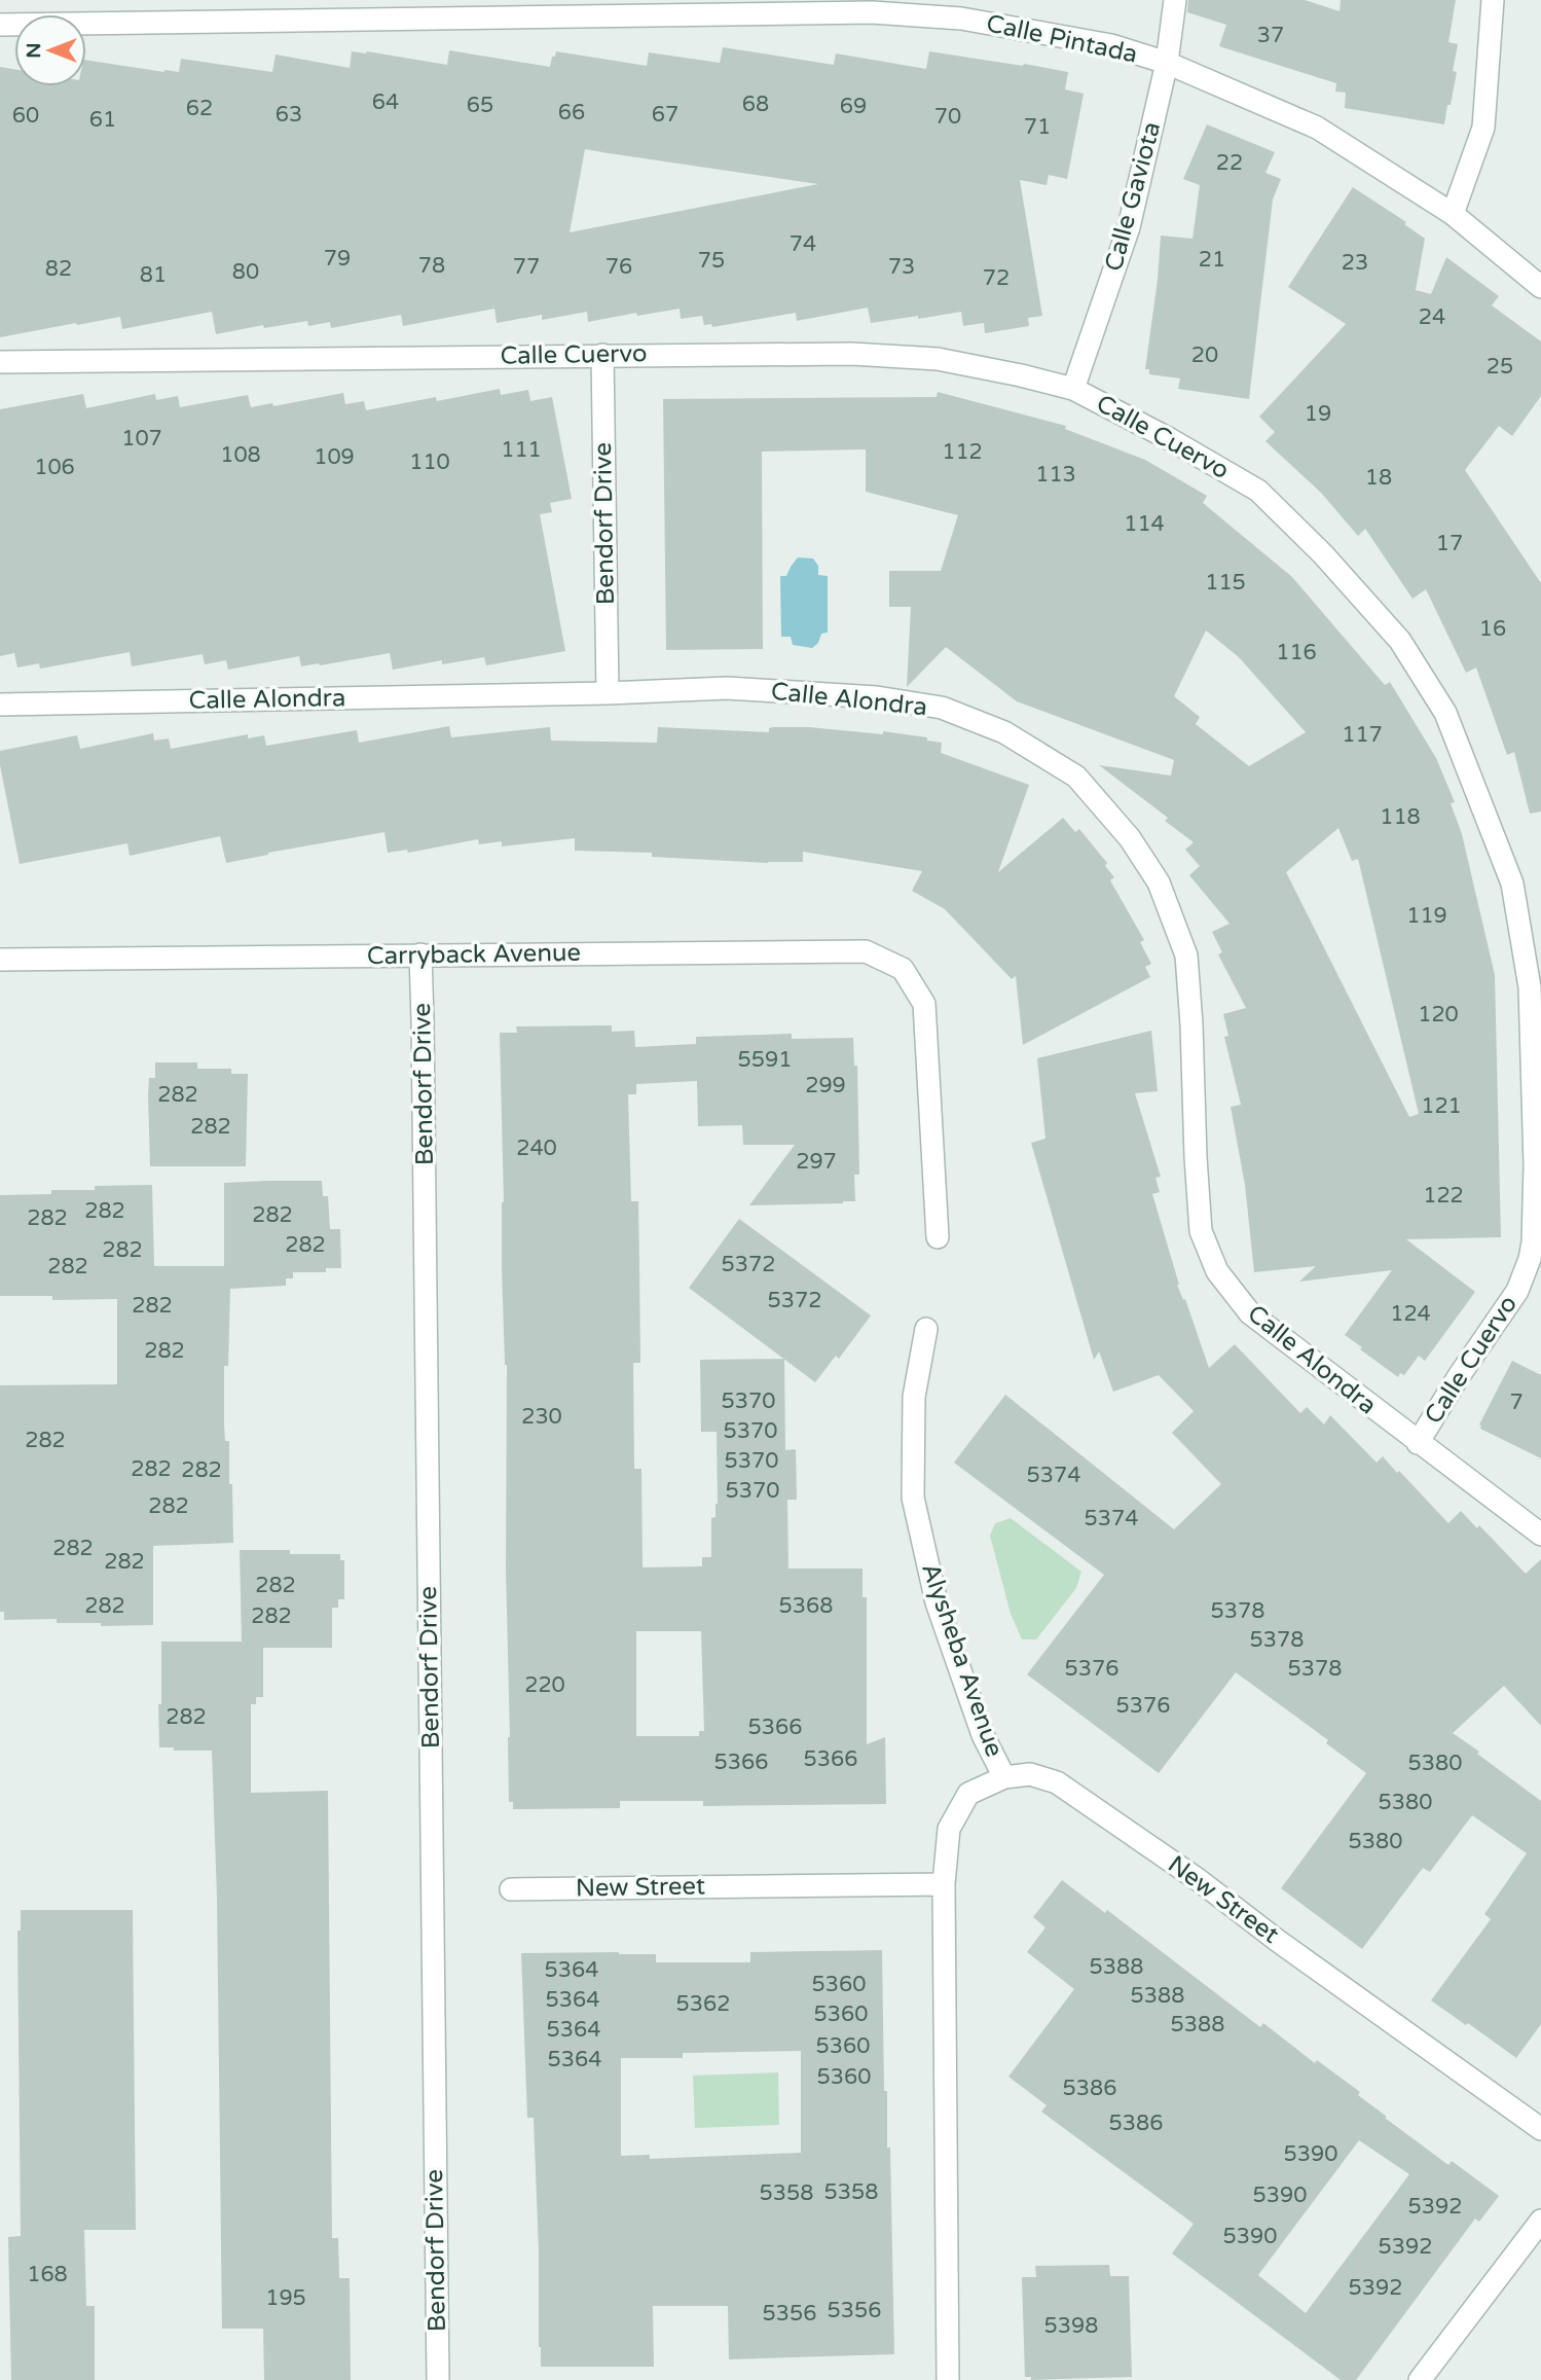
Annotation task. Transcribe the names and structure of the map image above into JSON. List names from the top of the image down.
{
  "streets": {
    "street": [
      "Calle Pintada",
      "Calle Gaviota",
      "Calle Cuervo",
      "Bendorf Drive",
      "Calle Alondra",
      "Carryback Avenue",
      "Alysheba Avenue",
      "New Street"
    ]
  },
  "crossings": [
    ["Calle Pintada", "Calle Gaviota"],
    ["Calle Gaviota", "Calle Cuervo"],
    ["Calle Cuervo", "Bendorf Drive"],
    ["Calle Cuervo", "Calle Alondra"],
    ["Bendorf Drive", "Calle Alondra"],
    ["Bendorf Drive", "Carryback Avenue"],
    ["Alysheba Avenue", "New Street"]
  ],
  "house_numbers": [
    "37",
    "64",
    "68",
    "65",
    "69",
    "62",
    "66",
    "63",
    "67",
    "60",
    "70",
    "61",
    "71",
    "22",
    "74",
    "79",
    "21",
    "75",
    "23",
    "78",
    "77",
    "76",
    "73",
    "82",
    "80",
    "81",
    "72",
    "24",
    "20",
    "25",
    "19",
    "107",
    "111",
    "112",
    "108",
    "109",
    "110",
    "106",
    "113",
    "18",
    "114",
    "17",
    "115",
    "16",
    "116",
    "117",
    "118",
    "119",
    "120",
    "5591",
    "299",
    "282",
    "121",
    "282",
    "240",
    "297",
    "122",
    "282",
    "282",
    "282",
    "282",
    "282",
    "5372",
    "282",
    "5372",
    "282",
    "124",
    "282",
    "5370",
    "7",
    "230",
    "5370",
    "282",
    "5370",
    "282",
    "282",
    "5374",
    "5370",
    "282",
    "5374",
    "282",
    "282",
    "282",
    "282",
    "5368",
    "5378",
    "282",
    "5378",
    "5376",
    "5378",
    "220",
    "5376",
    "282",
    "5366",
    "5366",
    "5366",
    "5380",
    "5380",
    "5380",
    "5388",
    "5364",
    "5360",
    "5388",
    "5364",
    "5362",
    "5360",
    "5388",
    "5364",
    "5360",
    "5364",
    "5360",
    "5386",
    "5386",
    "5390",
    "5358",
    "5358",
    "5390",
    "5392",
    "5390",
    "5392",
    "168",
    "5392",
    "195",
    "5356",
    "5356",
    "5398"
  ],
  "north": "left"
}
